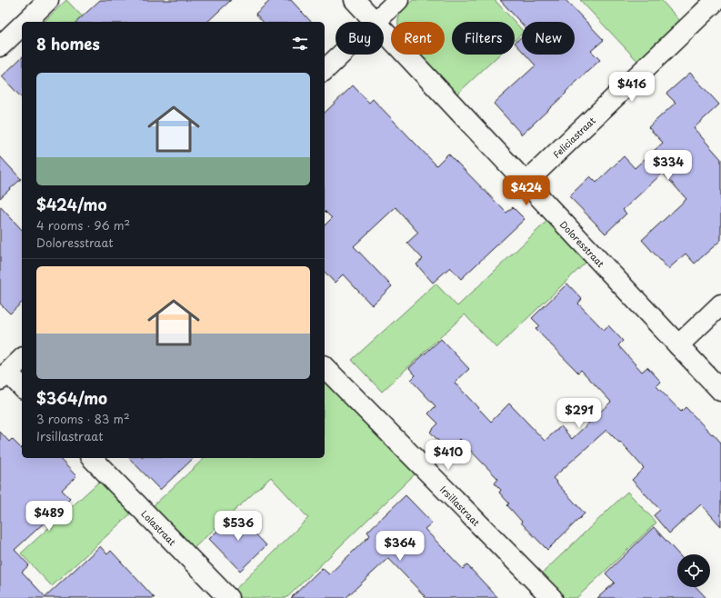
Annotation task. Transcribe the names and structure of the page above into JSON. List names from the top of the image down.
{
  "streets": {
    "street": [
      "Feliciastraat",
      "Doloresstraat",
      "Irsillastraat",
      "Lolastraat"
    ]
  },
  "crossings": [
    ["Feliciastraat", "Doloresstraat"]
  ],
  "page": {
    "chip": [
      "Buy",
      "Rent",
      "Filters",
      "New"
    ],
    "heading": "8 homes",
    "list": [
      {
        "name": "$424/mo",
        "note": "4 rooms · 96 m² · Doloresstraat"
      },
      {
        "name": "$364/mo",
        "note": "3 rooms · 83 m² · Irsillastraat"
      }
    ],
    "price": [
      "$416",
      "$334",
      "$424",
      "$291",
      "$410",
      "$489",
      "$536",
      "$364"
    ]
  }
}
